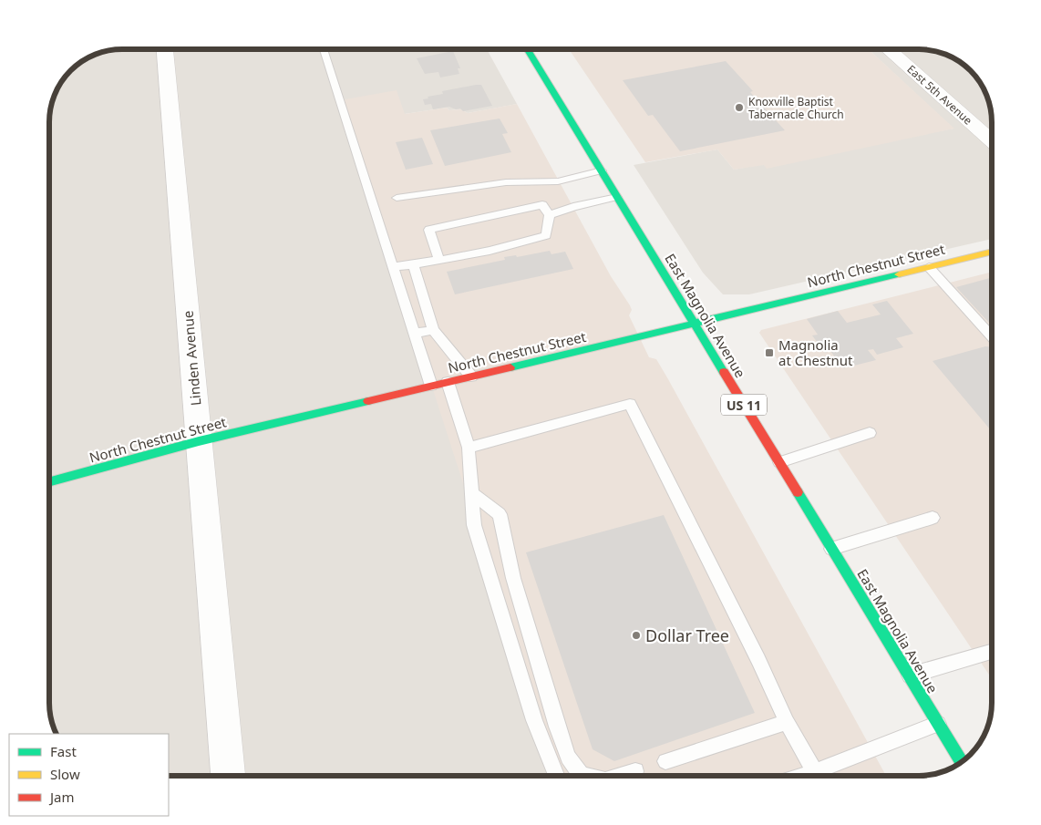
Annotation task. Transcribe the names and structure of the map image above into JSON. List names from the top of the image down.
{
  "streets": {
    "main road": ["North Chestnut Street", "East Magnolia Avenue", "US 11"],
    "street": ["East 5th Avenue", "Linden Avenue"]
  },
  "crossings": [
    ["North Chestnut Street", "East Magnolia Avenue"],
    ["North Chestnut Street", "Linden Avenue"]
  ],
  "places": {
    "other": ["Knoxville Baptist Tabernacle Church", "Dollar Tree"],
    "transit": ["Magnolia at Chestnut"]
  },
  "legend": ["Fast", "Slow", "Jam"]
}
